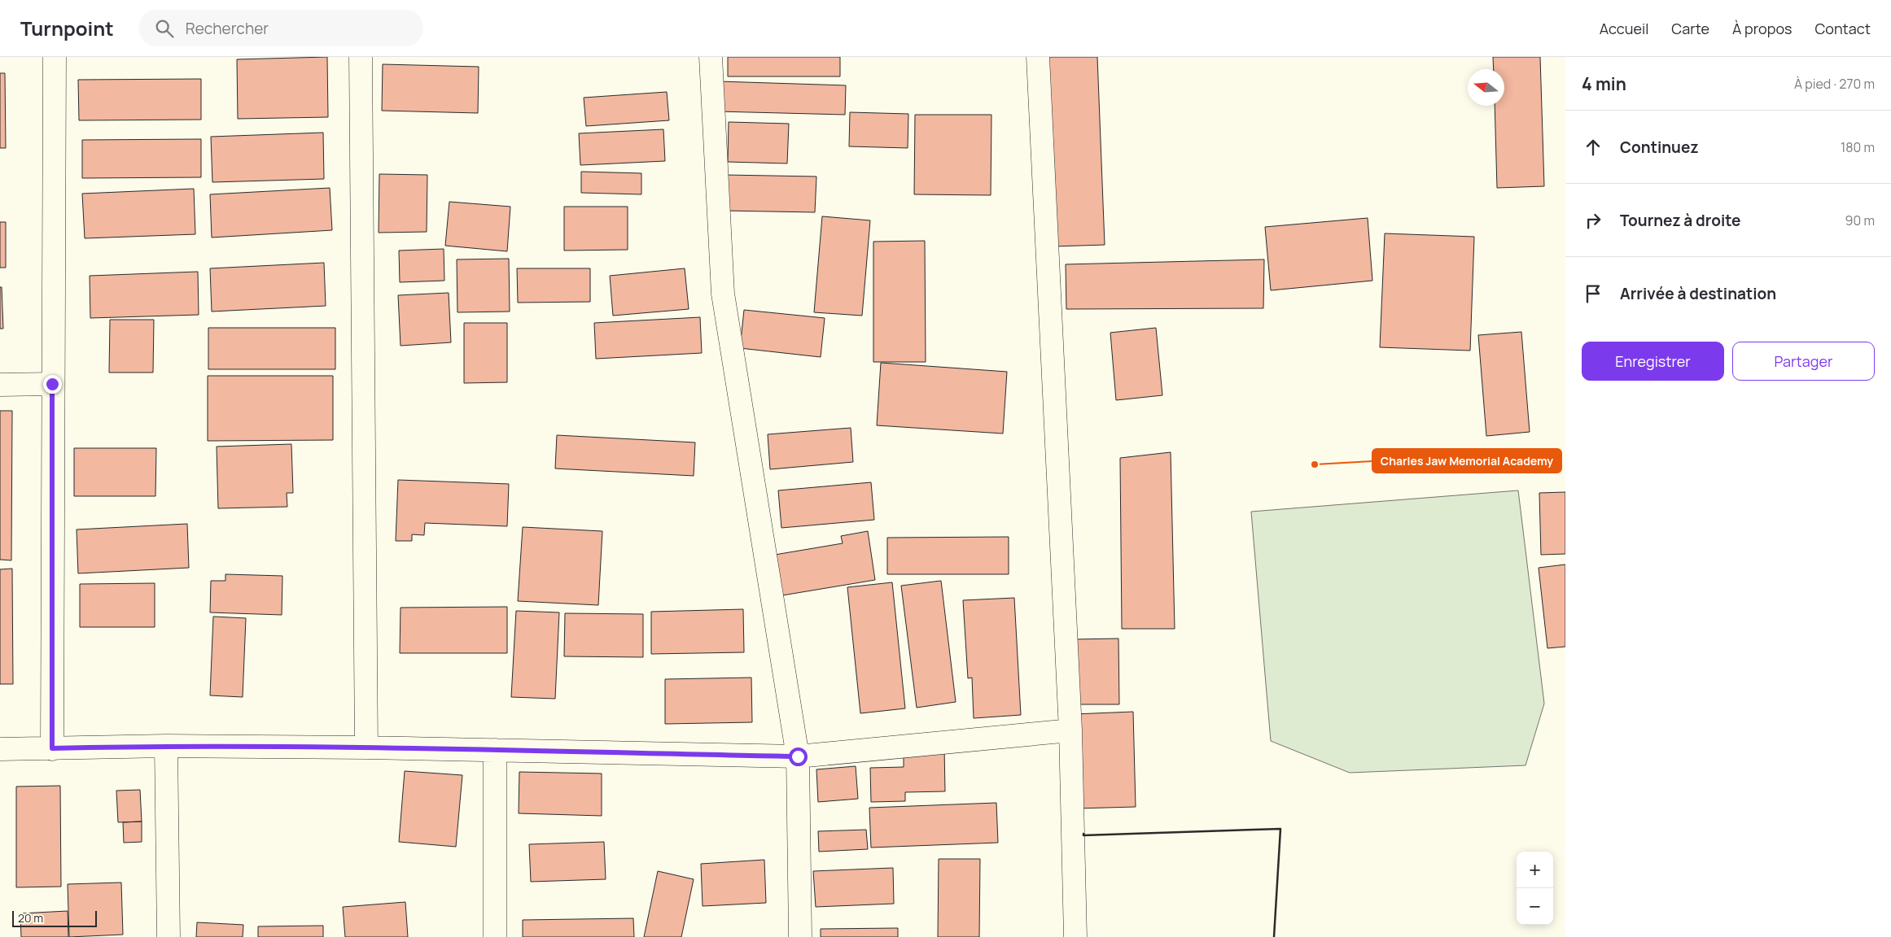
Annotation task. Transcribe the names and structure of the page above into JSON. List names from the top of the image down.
{
  "places": ["Charles Jaw Memorial Academy"],
  "scale_bar": "20 m",
  "north": "left",
  "page": {
    "header": "Turnpoint",
    "search": "Rechercher",
    "nav": [
      "Accueil",
      "Carte",
      "À propos",
      "Contact"
    ],
    "heading": ["4 min", "À pied · 270 m"],
    "list": [
      ["Continuez", "180 m"],
      ["Tournez à droite", "90 m"],
      "Arrivée à destination"
    ],
    "buttons": ["Enregistrer", "Partager"],
    "map_buttons": ["+", "−"],
    "scale": "20 m"
  }
}
